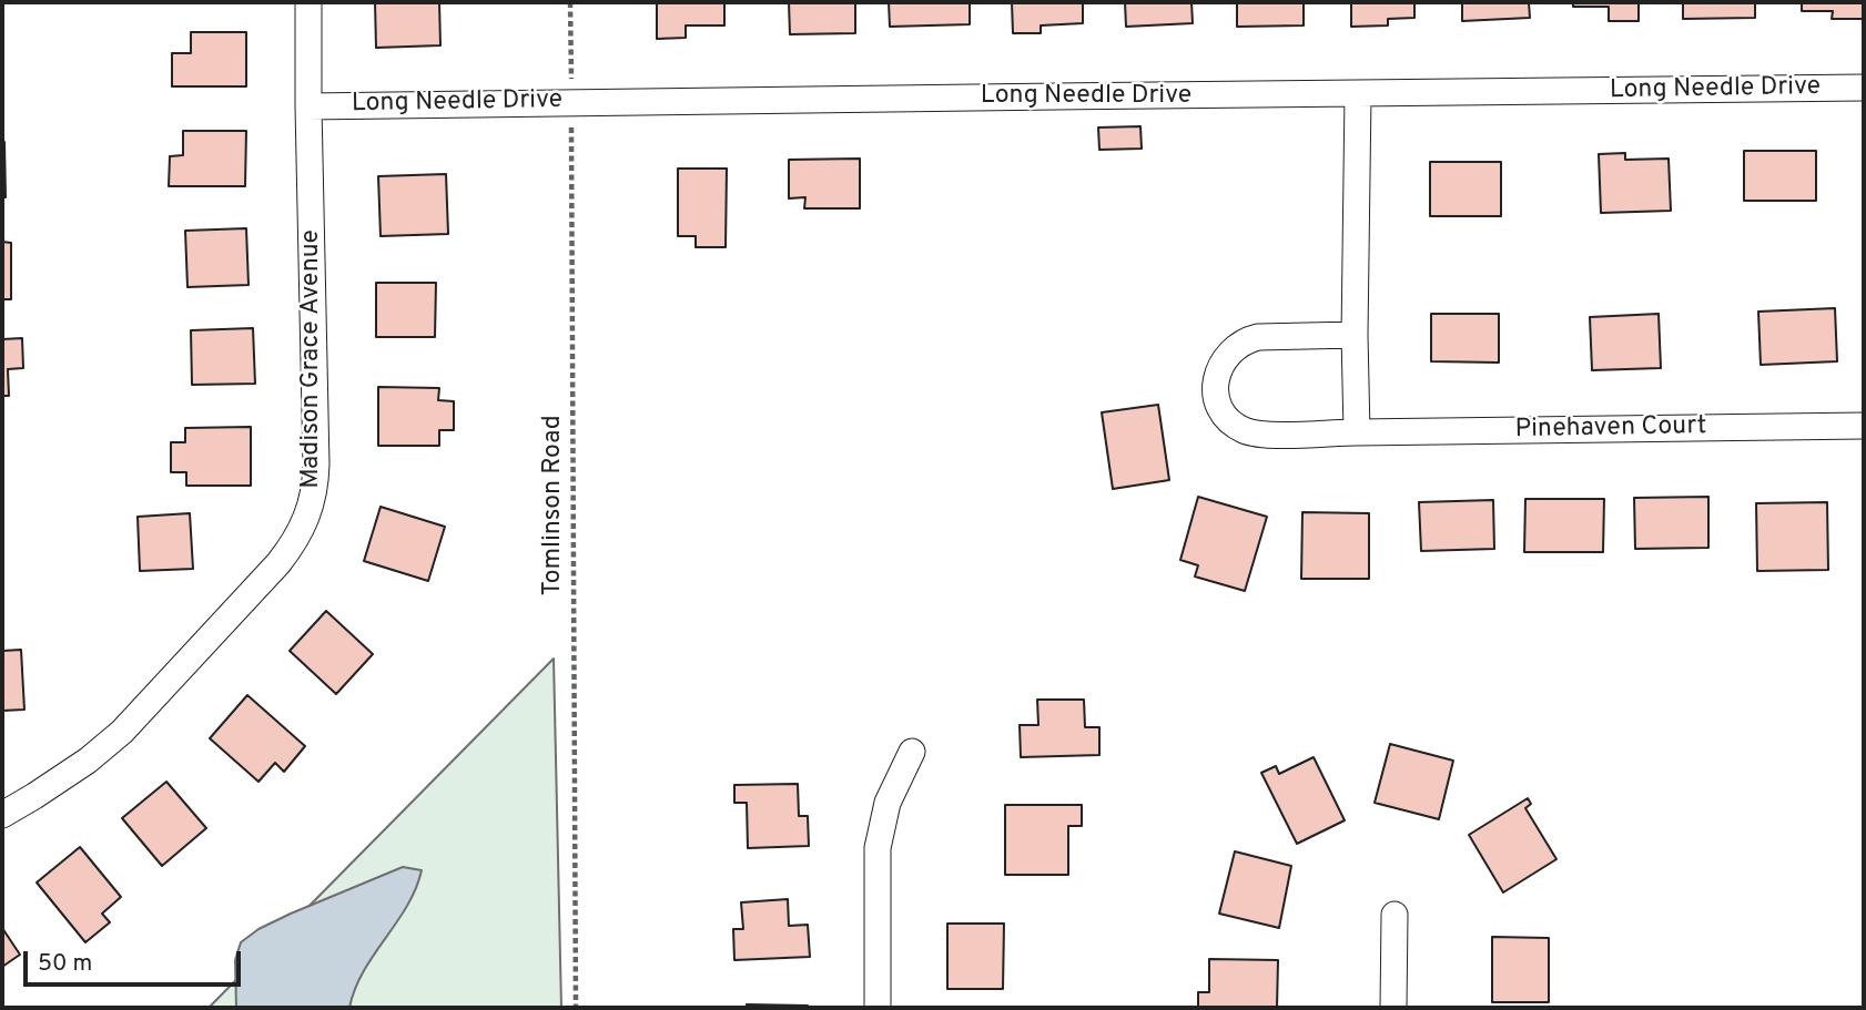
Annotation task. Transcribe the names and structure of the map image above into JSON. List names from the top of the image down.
{
  "streets": {
    "street": ["Long Needle Drive", "Madison Grace Avenue", "Pinehaven Court"],
    "path": ["Tomlinson Road"]
  },
  "crossings": [
    ["Long Needle Drive", "Madison Grace Avenue"],
    ["Long Needle Drive", "Tomlinson Road"]
  ],
  "scale_bar": "50 m"
}
